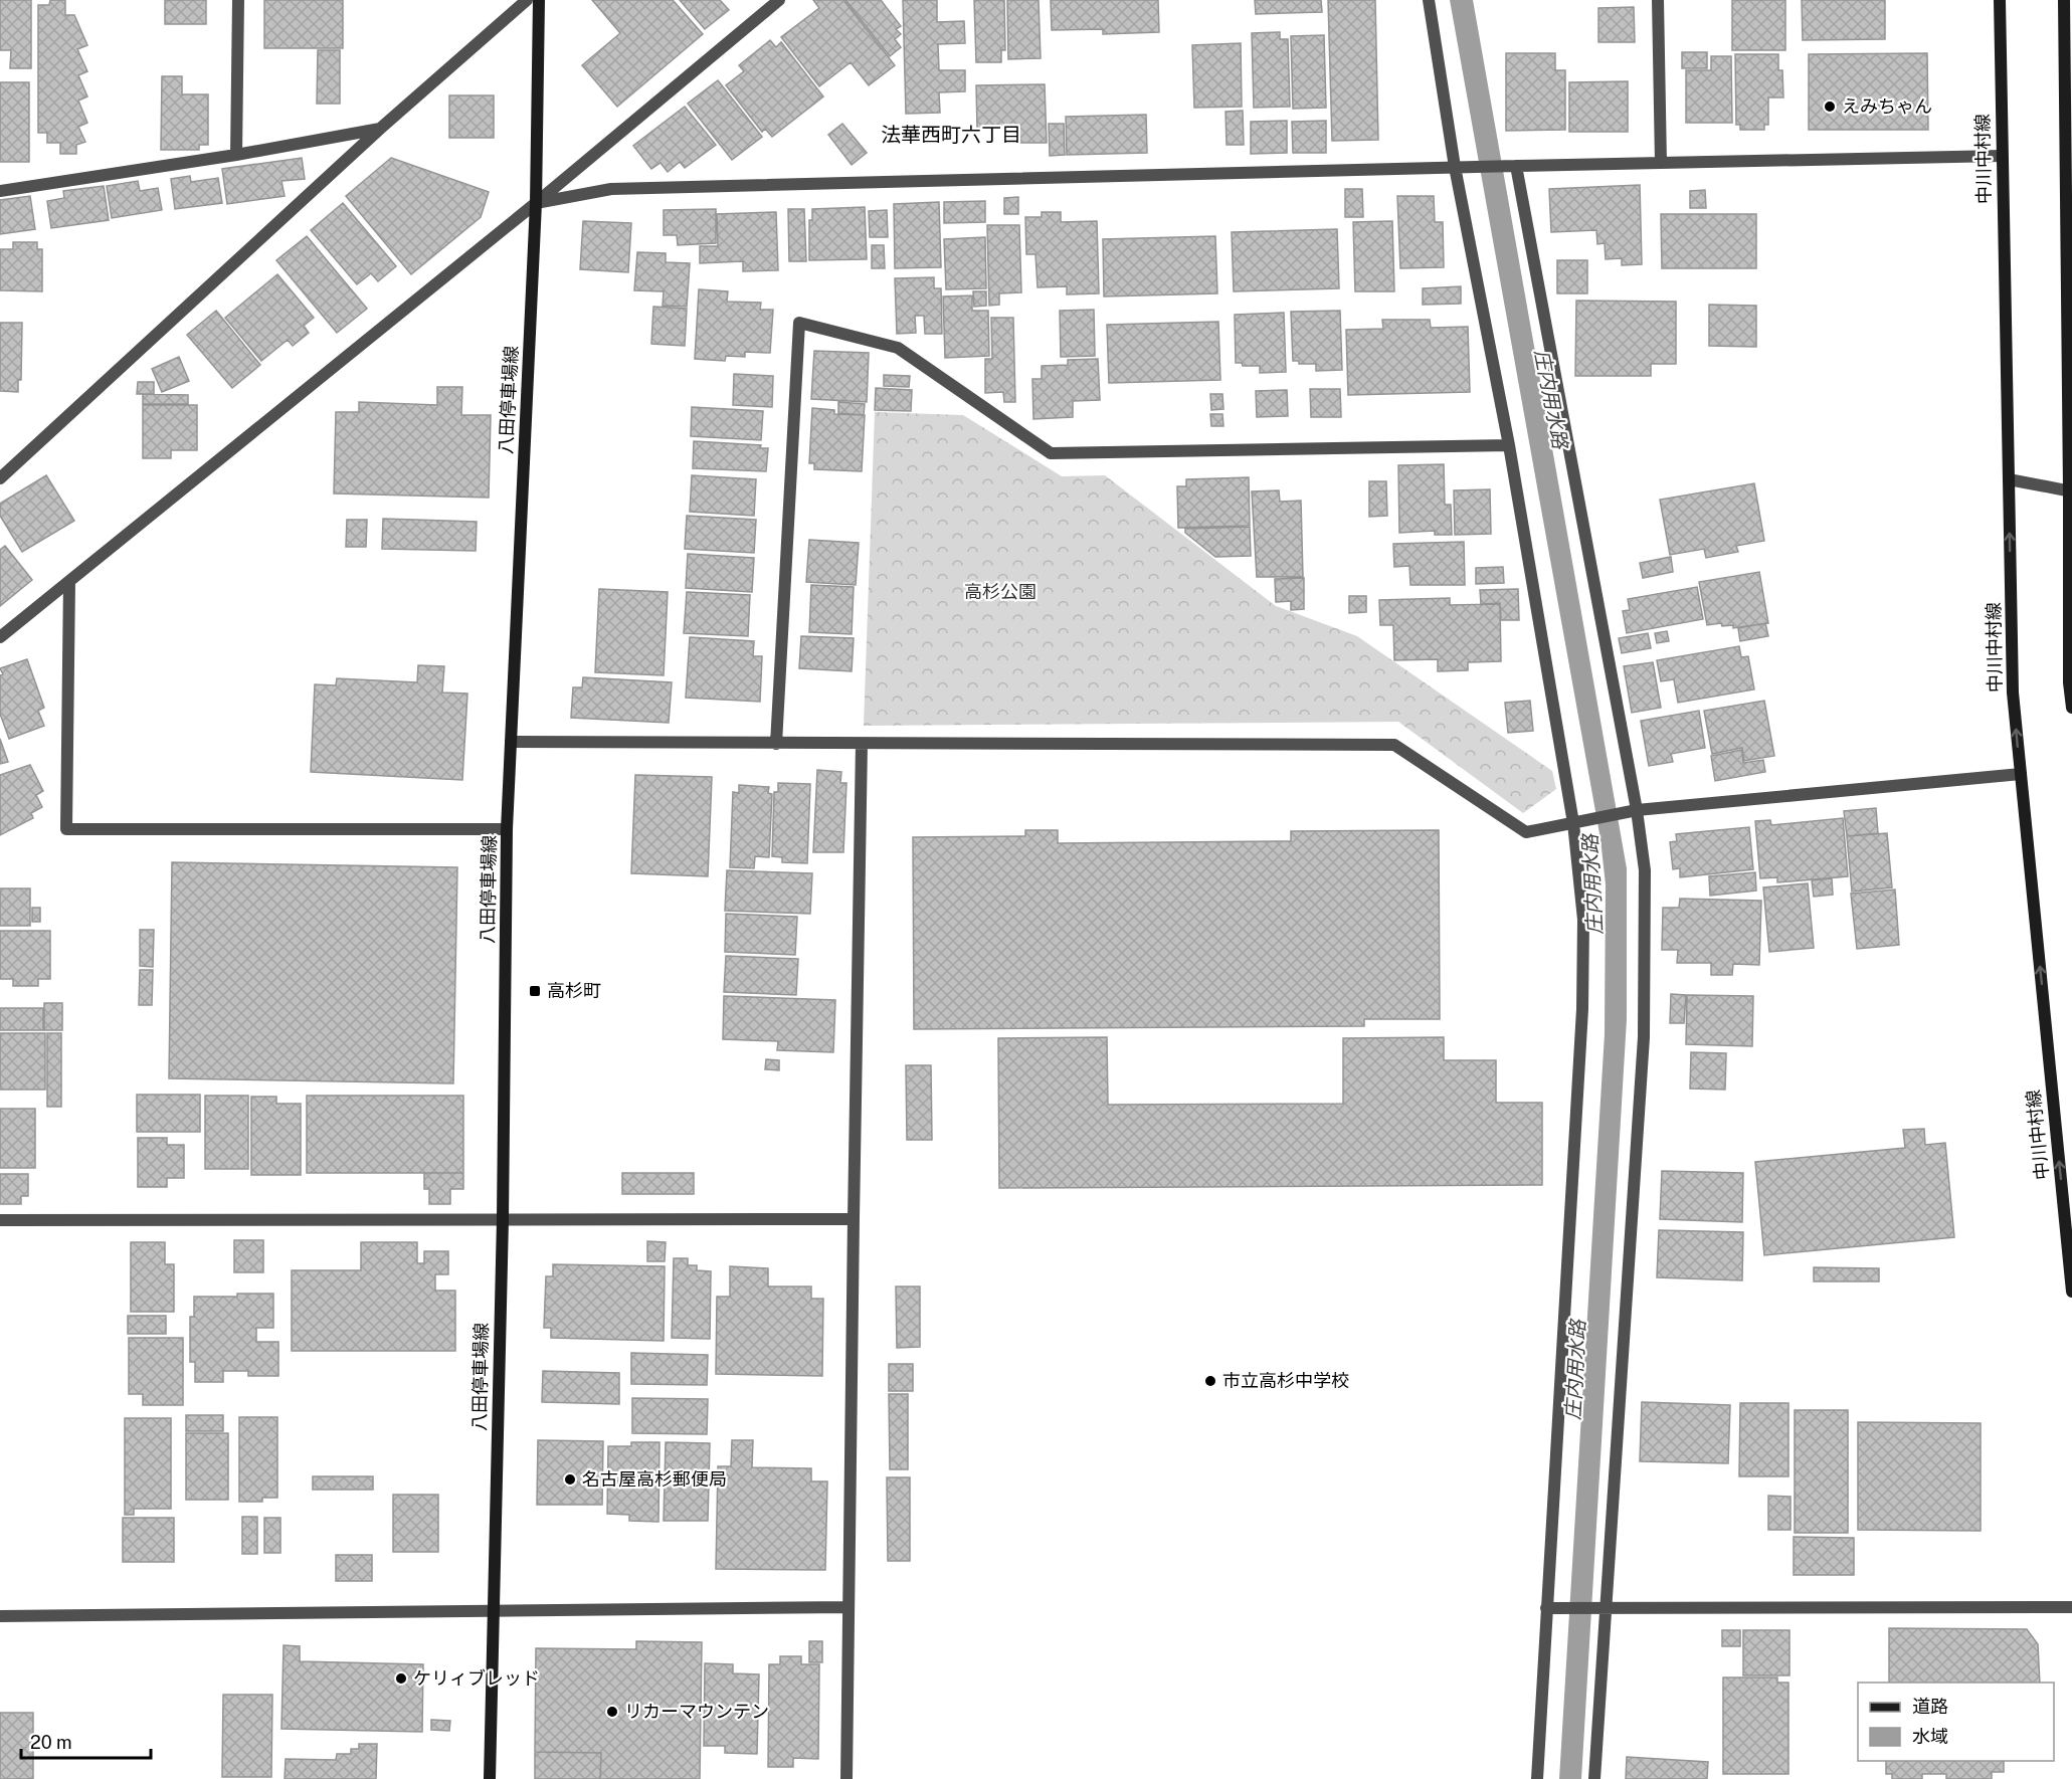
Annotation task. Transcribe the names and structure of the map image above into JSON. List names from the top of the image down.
{
  "streets": {
    "main road": ["中川中村線", "八田停車場線"]
  },
  "one_way": ["中川中村線"],
  "districts": ["法華西町六丁目"],
  "water": ["庄内用水路"],
  "parks": ["高杉公園"],
  "places": {
    "other": [
      "えみちゃん",
      "市立高杉中学校",
      "名古屋高杉郵便局",
      "ケリィブレッド",
      "リカーマウンテン"
    ],
    "transit": ["高杉町"]
  },
  "legend": ["道路", "水域"],
  "scale_bar": "20 m"
}
